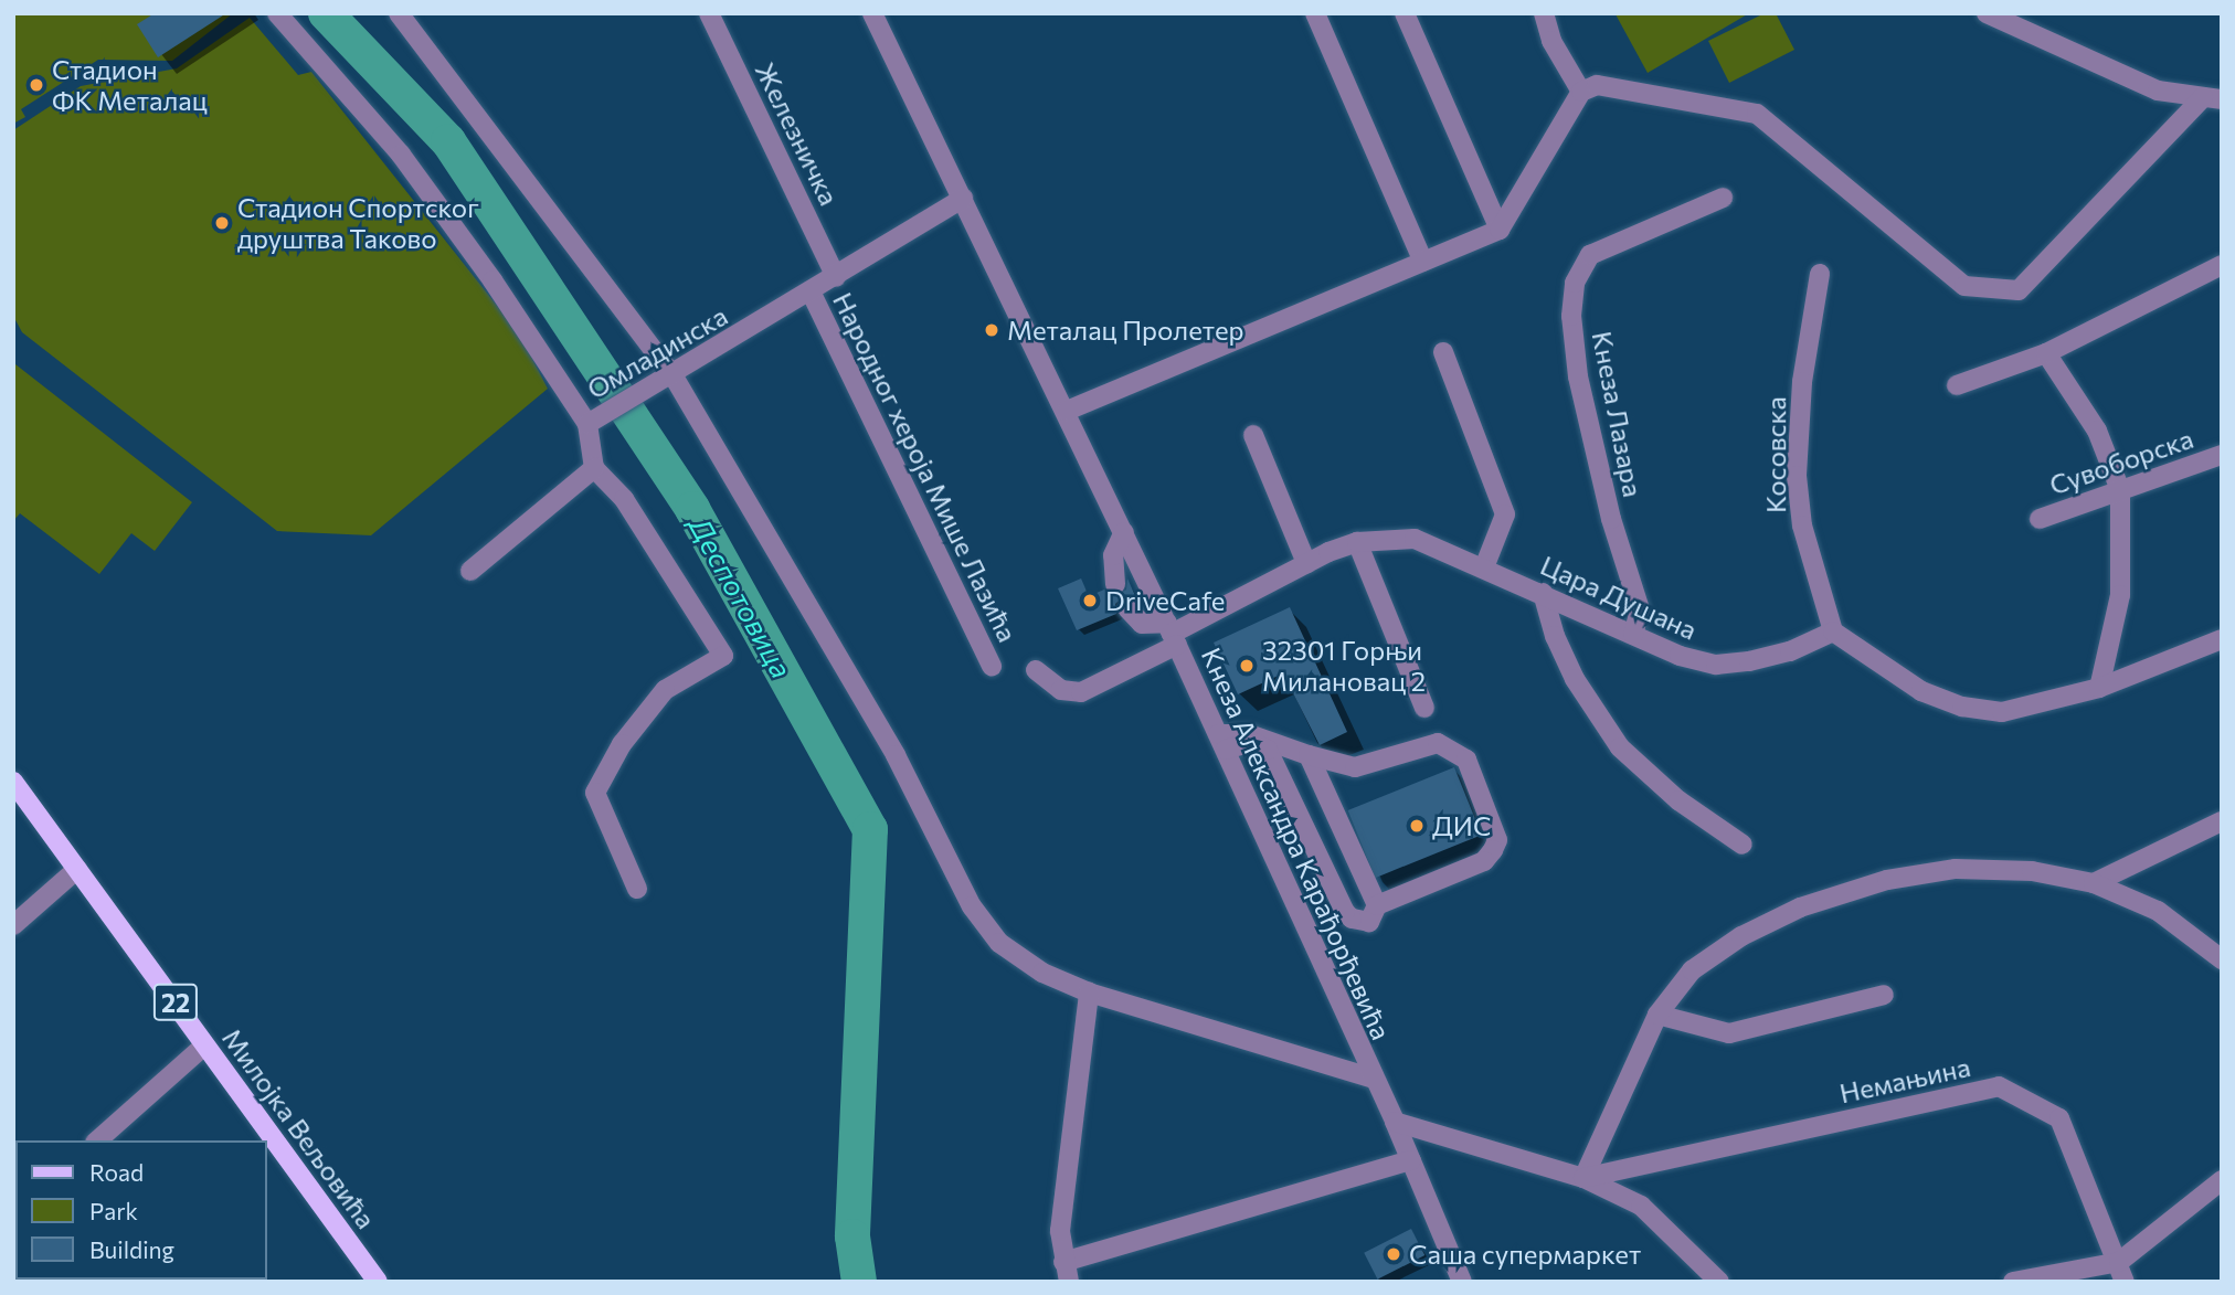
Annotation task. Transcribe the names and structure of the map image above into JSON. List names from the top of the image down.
{
  "streets": {
    "main road": ["22", "Милојка Вељовића"],
    "street": [
      "Железничка",
      "Омладинска",
      "Кнеза Лазара",
      "Косовска",
      "Сувоборска",
      "Народног хероја Мише Лазића",
      "Цара Душана",
      "Кнеза Александра Карађорђевића",
      "Немањина"
    ]
  },
  "crossings": [
    ["Железничка", "Омладинска"],
    ["Омладинска", "Народног хероја Мише Лазића"],
    ["Омладинска", "Кнеза Александра Карађорђевића"],
    ["Кнеза Лазара", "Цара Душана"],
    ["Косовска", "Цара Душана"],
    ["Цара Душана", "Кнеза Александра Карађорђевића"]
  ],
  "water": ["Деспотовица"],
  "places": [
    "Стадион ФК Металац",
    "Стадион Спортског друштва Таково",
    "Металац Пролетер",
    "DriveCafe",
    "32301 Горњи Милановац 2",
    "ДИС",
    "Саша супермаркет"
  ],
  "legend": ["Road", "Park", "Building"]
}
